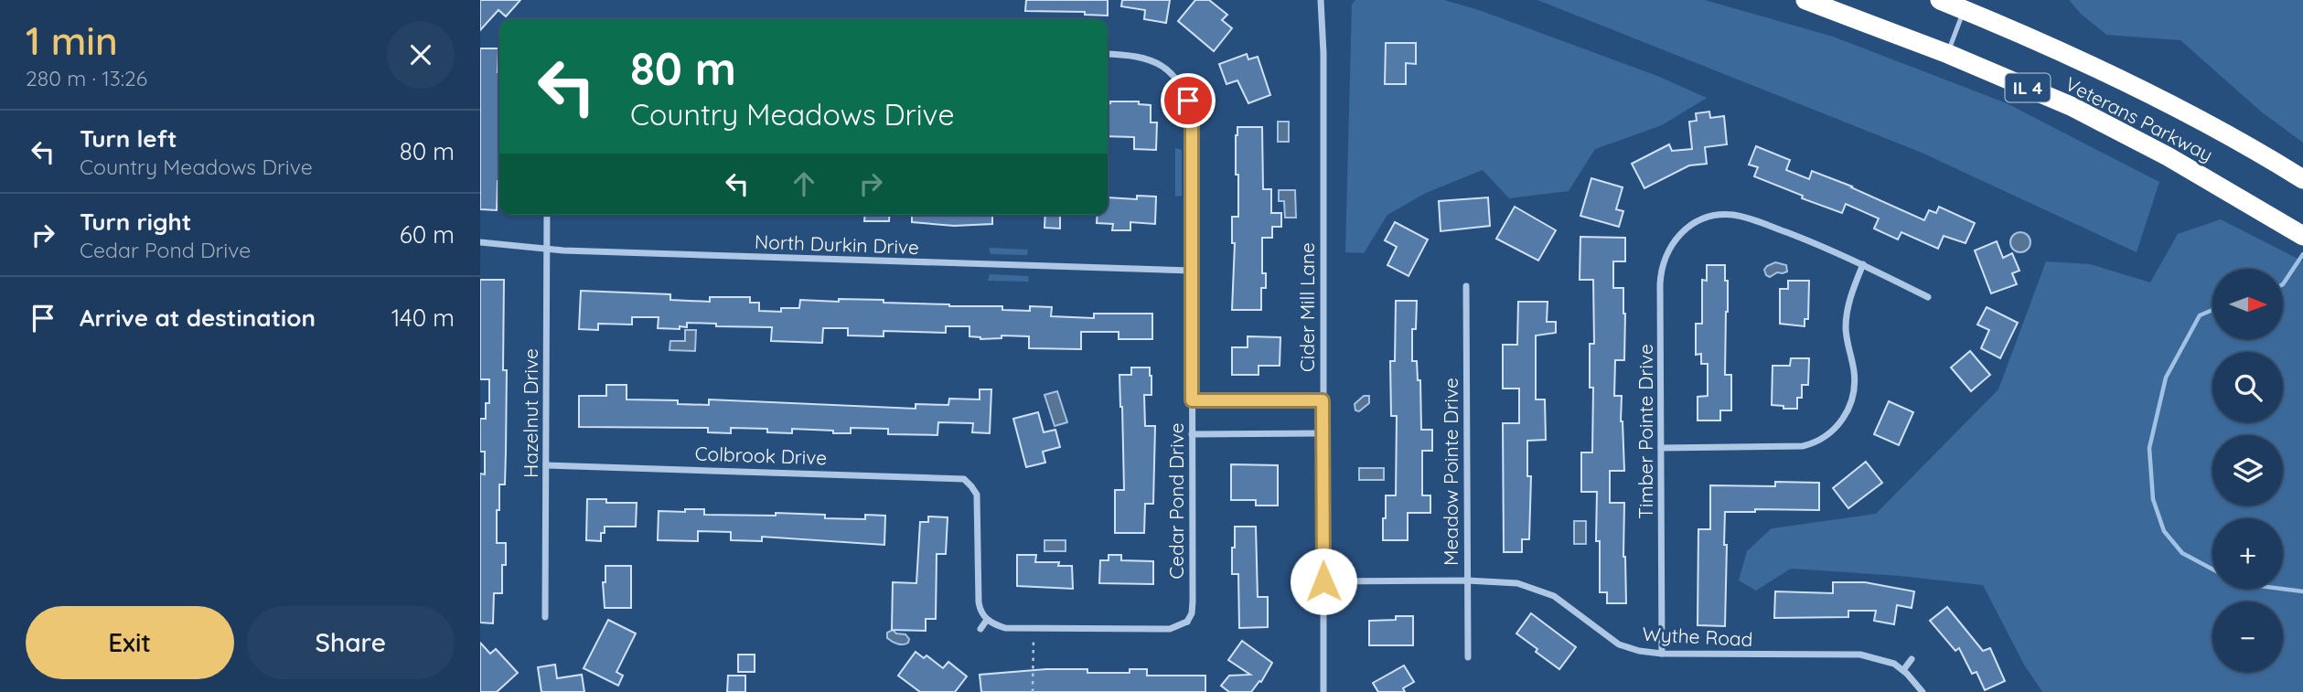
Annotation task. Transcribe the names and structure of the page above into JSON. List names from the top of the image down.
{
  "streets": {
    "highway": ["IL 4", "Veterans Parkway"],
    "street": [
      "North Durkin Drive",
      "Cider Mill Lane",
      "Hazelnut Drive",
      "Timber Pointe Drive",
      "Colbrook Drive",
      "Meadow Pointe Drive",
      "Cedar Pond Drive",
      "Wythe Road"
    ]
  },
  "crossings": [
    ["North Durkin Drive", "Hazelnut Drive"],
    ["North Durkin Drive", "Cedar Pond Drive"],
    ["Cider Mill Lane", "Wythe Road"],
    ["Hazelnut Drive", "Colbrook Drive"],
    ["Timber Pointe Drive", "Wythe Road"],
    ["Meadow Pointe Drive", "Wythe Road"]
  ],
  "north": "right",
  "page": {
    "heading": ["1 min", "280 m · 13:26"],
    "turn": ["80 m", "Country Meadows Drive"],
    "list": [
      {
        "name": "Turn left",
        "note": "Country Meadows Drive",
        "value": "80 m"
      },
      {
        "name": "Turn right",
        "note": "Cedar Pond Drive",
        "value": "60 m"
      },
      {
        "name": "Arrive at destination",
        "value": "140 m"
      }
    ],
    "map_buttons": ["+", "−"],
    "buttons": ["Exit", "Share"]
  }
}
